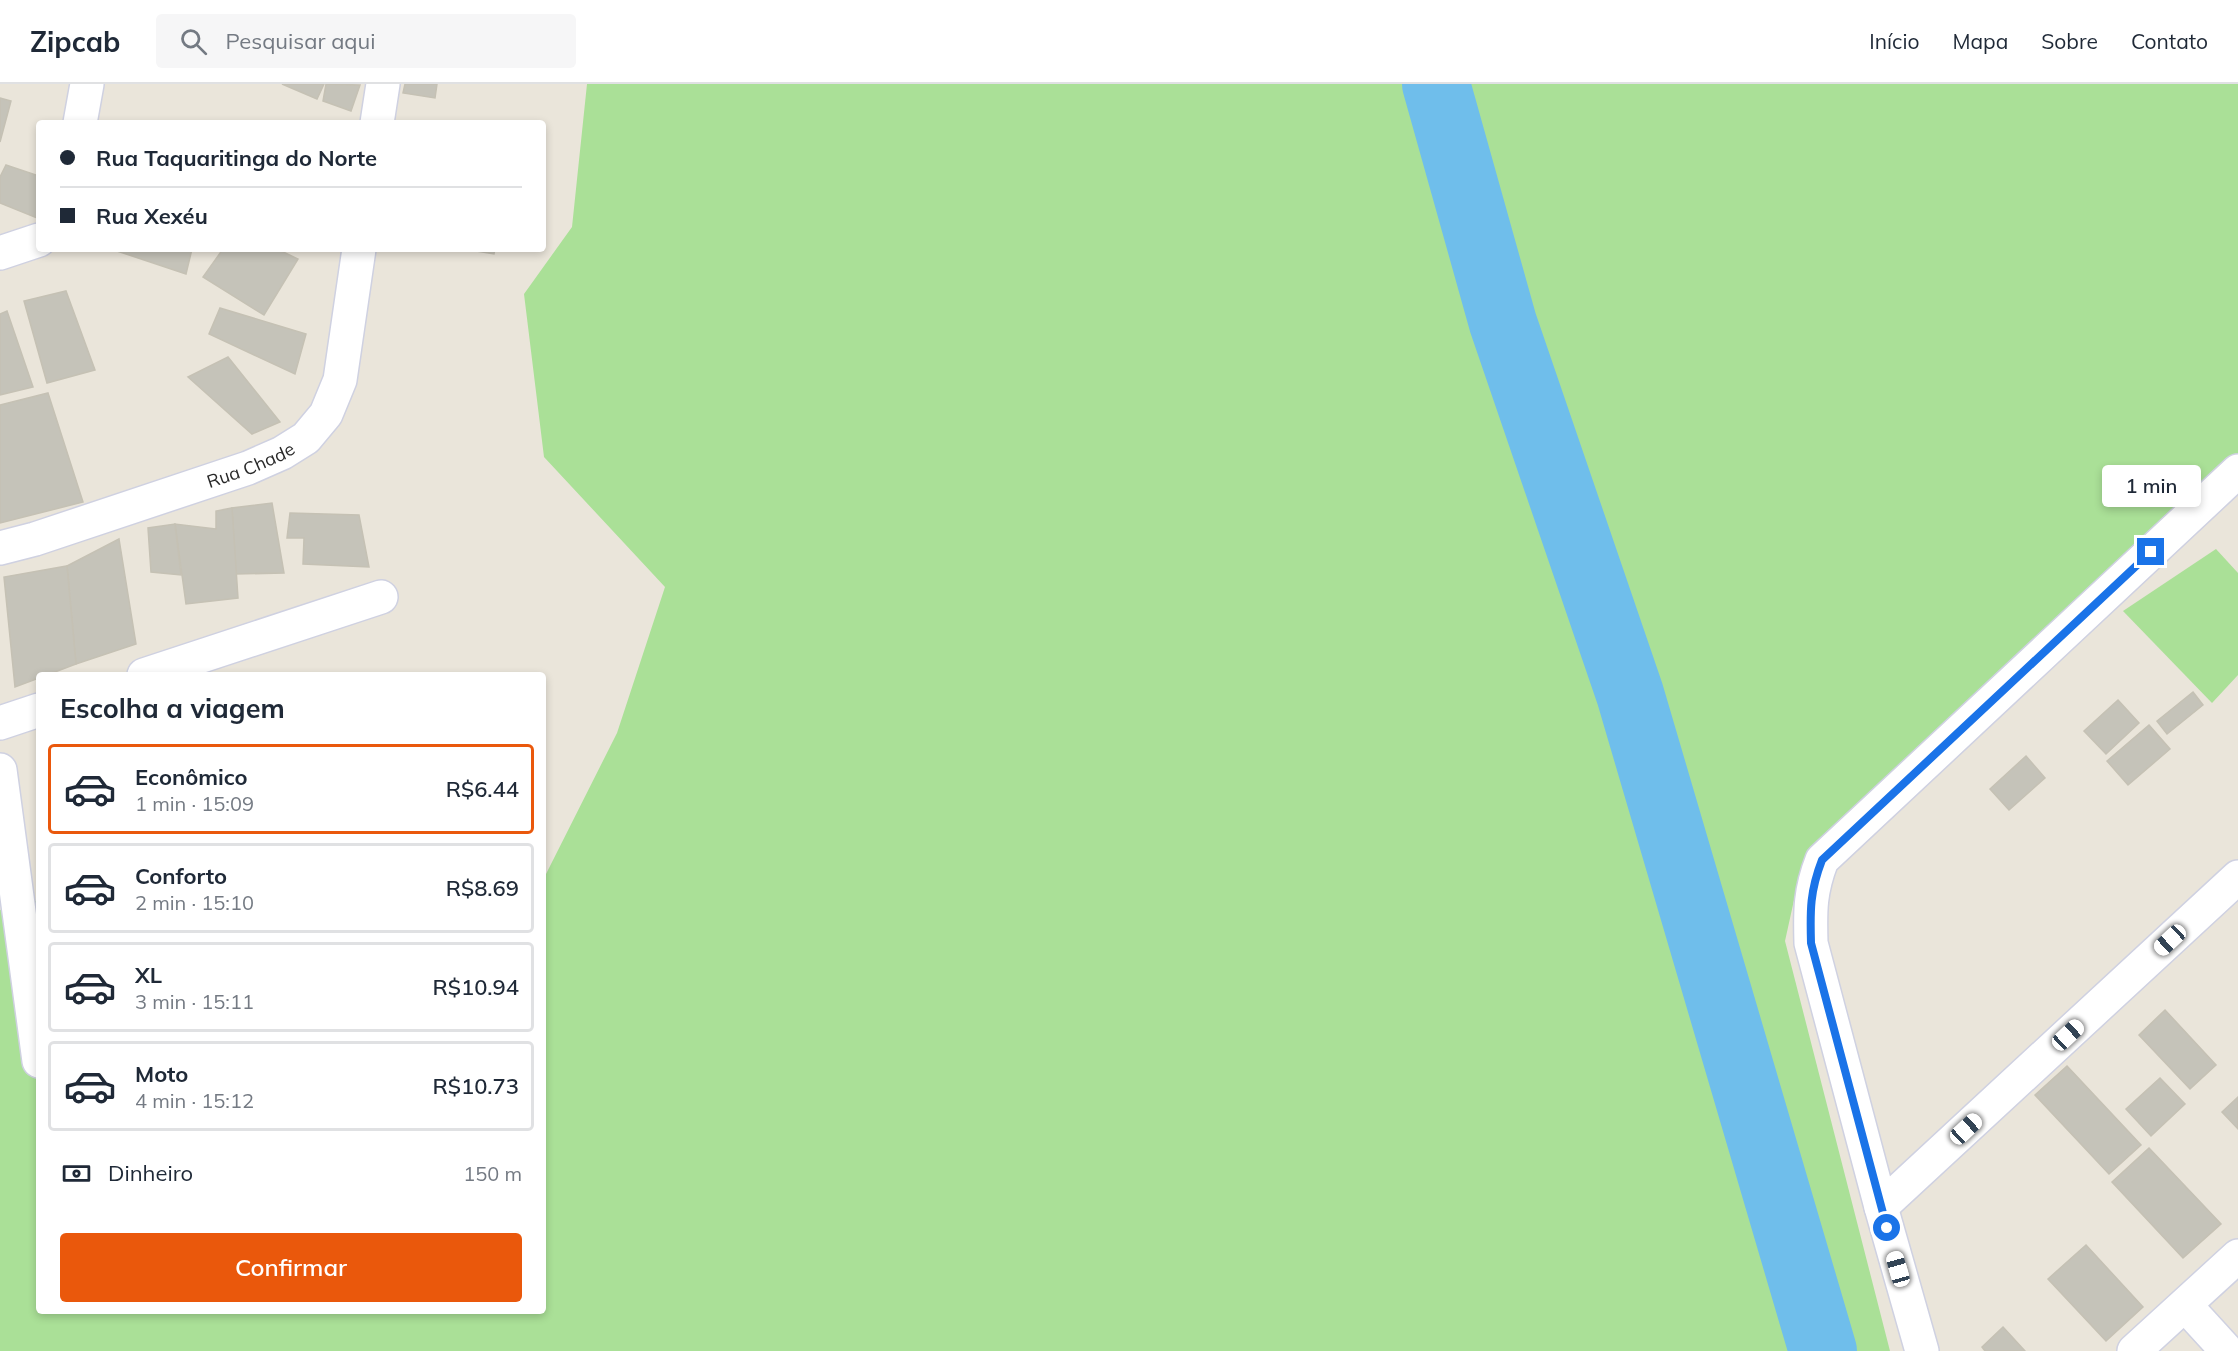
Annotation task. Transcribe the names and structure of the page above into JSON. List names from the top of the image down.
{
  "streets": {
    "street": ["Rua Chade"]
  },
  "page": {
    "header": "Zipcab",
    "search": "Pesquisar aqui",
    "nav": [
      "Início",
      "Mapa",
      "Sobre",
      "Contato"
    ],
    "banner": ["Rua Taquaritinga do Norte", "Rua Xexéu"],
    "bubble": "1 min",
    "heading": "Escolha a viagem",
    "list": [
      {
        "name": "Econômico",
        "note": "1 min · 15:09",
        "value": "R$6.44"
      },
      {
        "name": "Conforto",
        "note": "2 min · 15:10",
        "value": "R$8.69"
      },
      {
        "name": "XL",
        "note": "3 min · 15:11",
        "value": "R$10.94"
      },
      {
        "name": "Moto",
        "note": "4 min · 15:12",
        "value": "R$10.73"
      }
    ],
    "pay": ["Dinheiro", "150 m"],
    "buttons": "Confirmar"
  }
}
